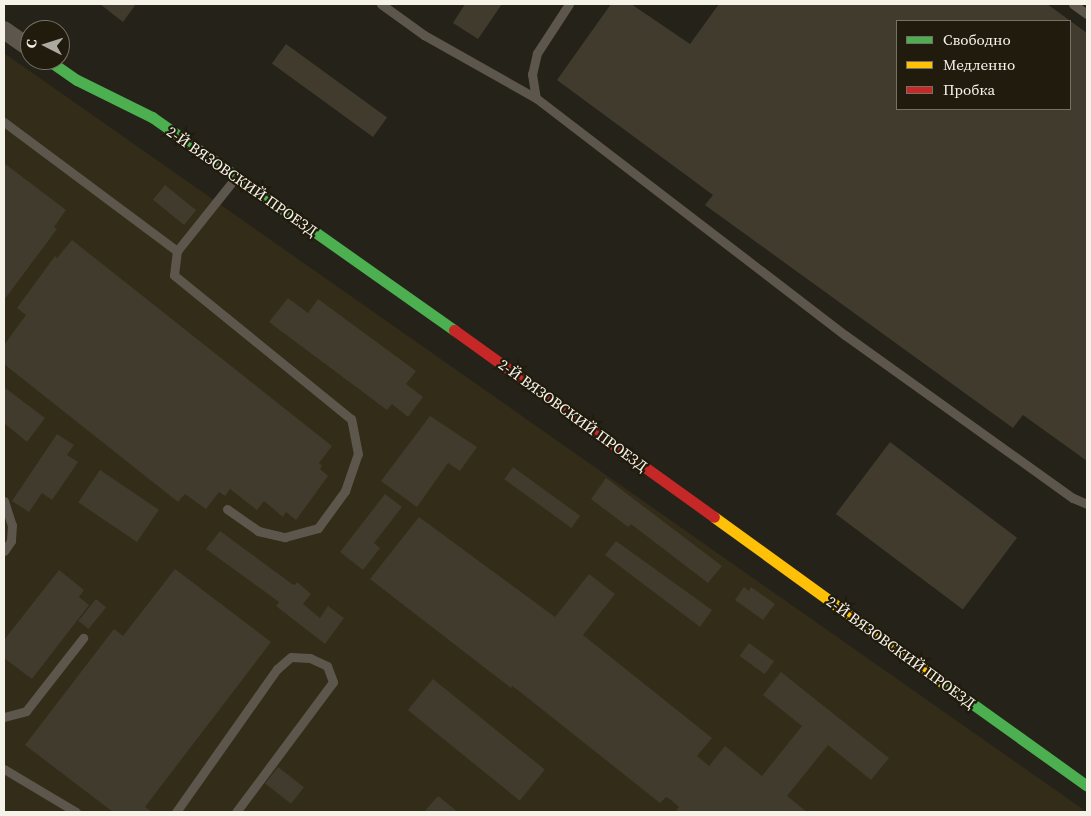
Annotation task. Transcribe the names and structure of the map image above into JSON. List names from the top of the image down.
{
  "streets": {
    "street": ["2-Й ВЯЗОВСКИЙ ПРОЕЗД"]
  },
  "legend": ["Свободно", "Медленно", "Пробка"],
  "north": "left"
}
